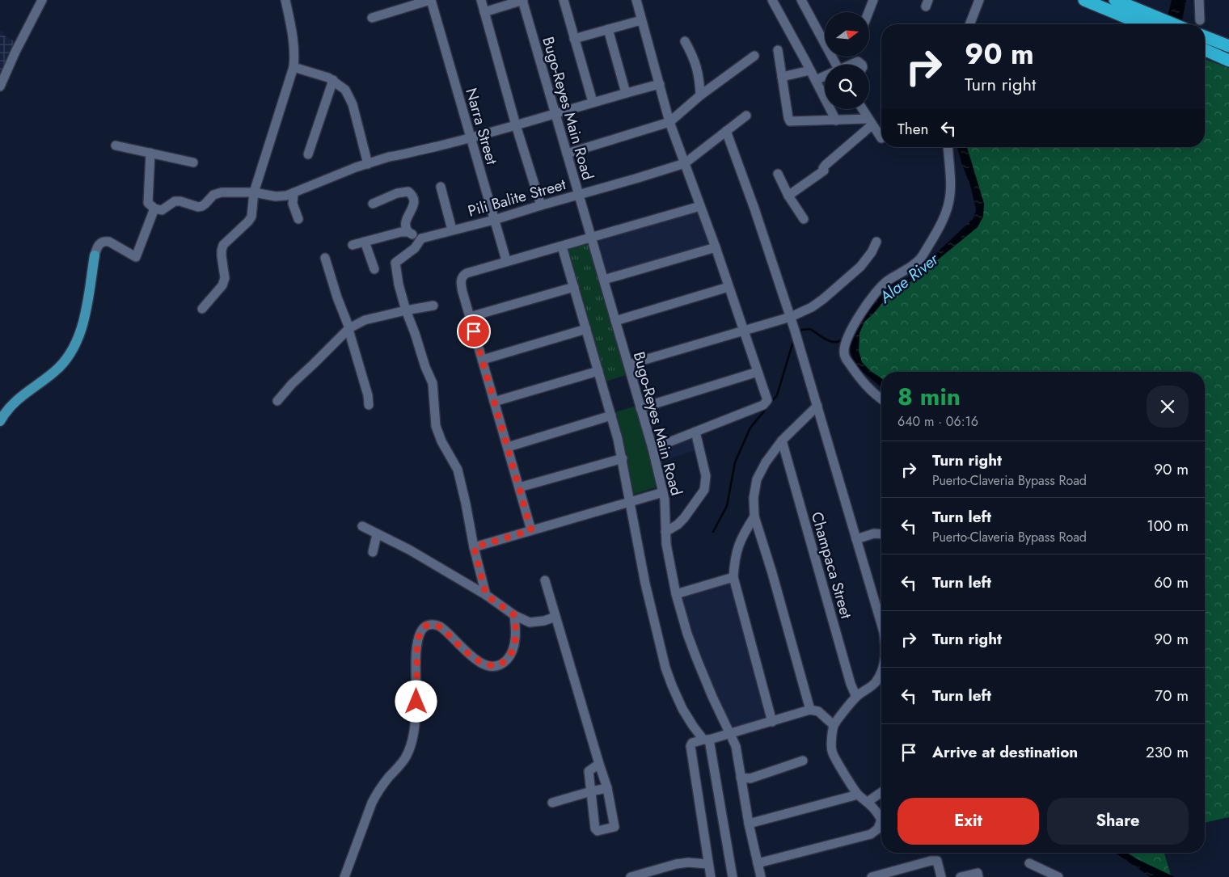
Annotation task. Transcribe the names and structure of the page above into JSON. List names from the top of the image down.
{
  "streets": {
    "street": [
      "Bugo-Reyes Main Road",
      "Narra Street",
      "Pili Balite Street",
      "Champaca Street"
    ]
  },
  "crossings": [
    ["Bugo-Reyes Main Road", "Pili Balite Street"],
    ["Narra Street", "Pili Balite Street"]
  ],
  "water": ["Alae River"],
  "north": "right",
  "page": {
    "turn": ["90 m", "Turn right"],
    "then": "Then",
    "heading": ["8 min", "640 m · 06:16"],
    "list": [
      {
        "name": "Turn right",
        "note": "Puerto-Claveria Bypass Road",
        "value": "90 m"
      },
      {
        "name": "Turn left",
        "note": "Puerto-Claveria Bypass Road",
        "value": "100 m"
      },
      {
        "name": "Turn left",
        "value": "60 m"
      },
      {
        "name": "Turn right",
        "value": "90 m"
      },
      {
        "name": "Turn left",
        "value": "70 m"
      },
      {
        "name": "Arrive at destination",
        "value": "230 m"
      }
    ],
    "buttons": ["Exit", "Share"]
  }
}
